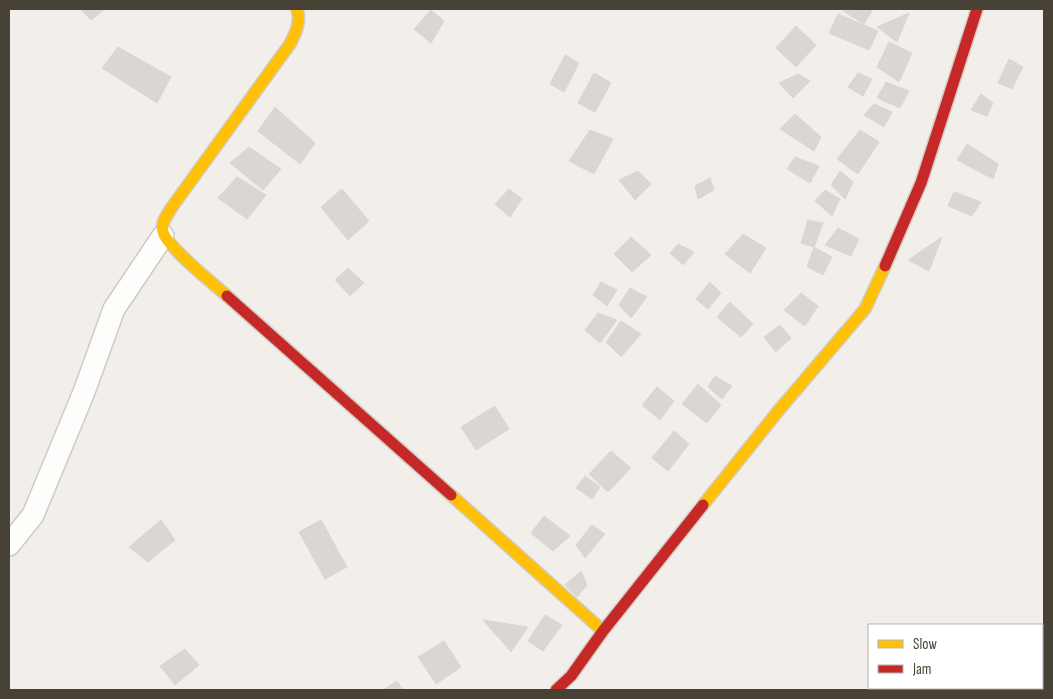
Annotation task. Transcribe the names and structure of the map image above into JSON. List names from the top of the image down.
{
  "legend": ["Slow", "Jam"]
}
